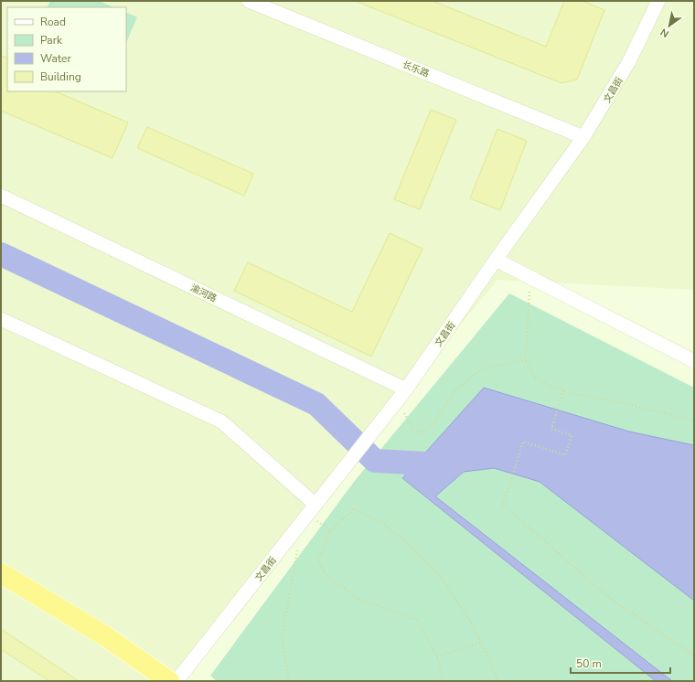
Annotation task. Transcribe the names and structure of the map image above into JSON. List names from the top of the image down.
{
  "streets": {
    "street": ["长乐路", "文昌街", "渝河路"]
  },
  "crossings": [
    ["长乐路", "文昌街"],
    ["文昌街", "渝河路"]
  ],
  "legend": [
    "Road",
    "Park",
    "Water",
    "Building"
  ],
  "scale_bar": "50 m",
  "north": "bottom left"
}
